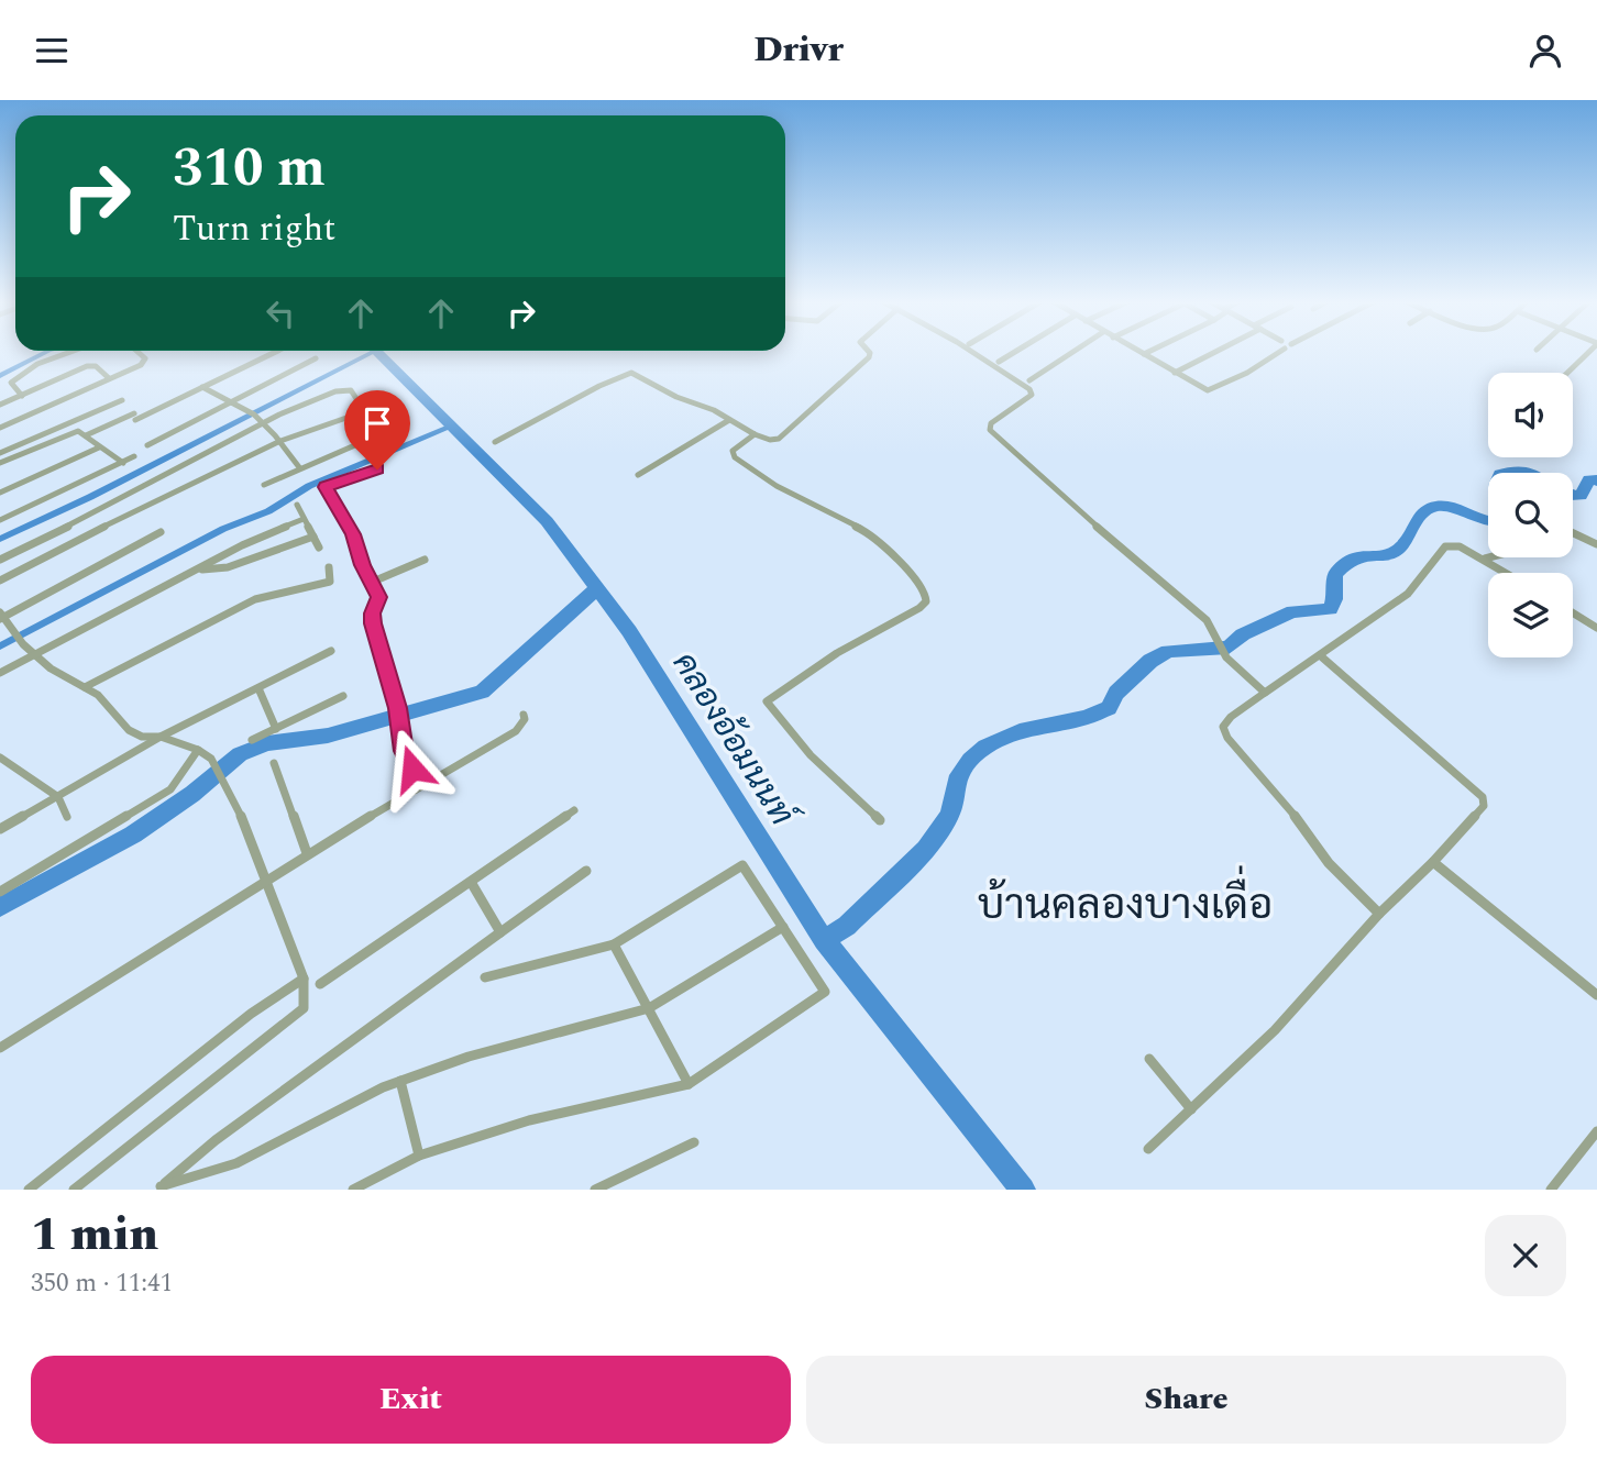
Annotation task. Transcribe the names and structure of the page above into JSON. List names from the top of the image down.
{
  "districts": ["บ้านคลองบางเดื่อ"],
  "water": ["คลองอ้อมนนท์"],
  "page": {
    "header": "Drivr",
    "turn": ["310 m", "Turn right"],
    "heading": ["1 min", "350 m · 11:41"],
    "buttons": ["Exit", "Share"]
  }
}
